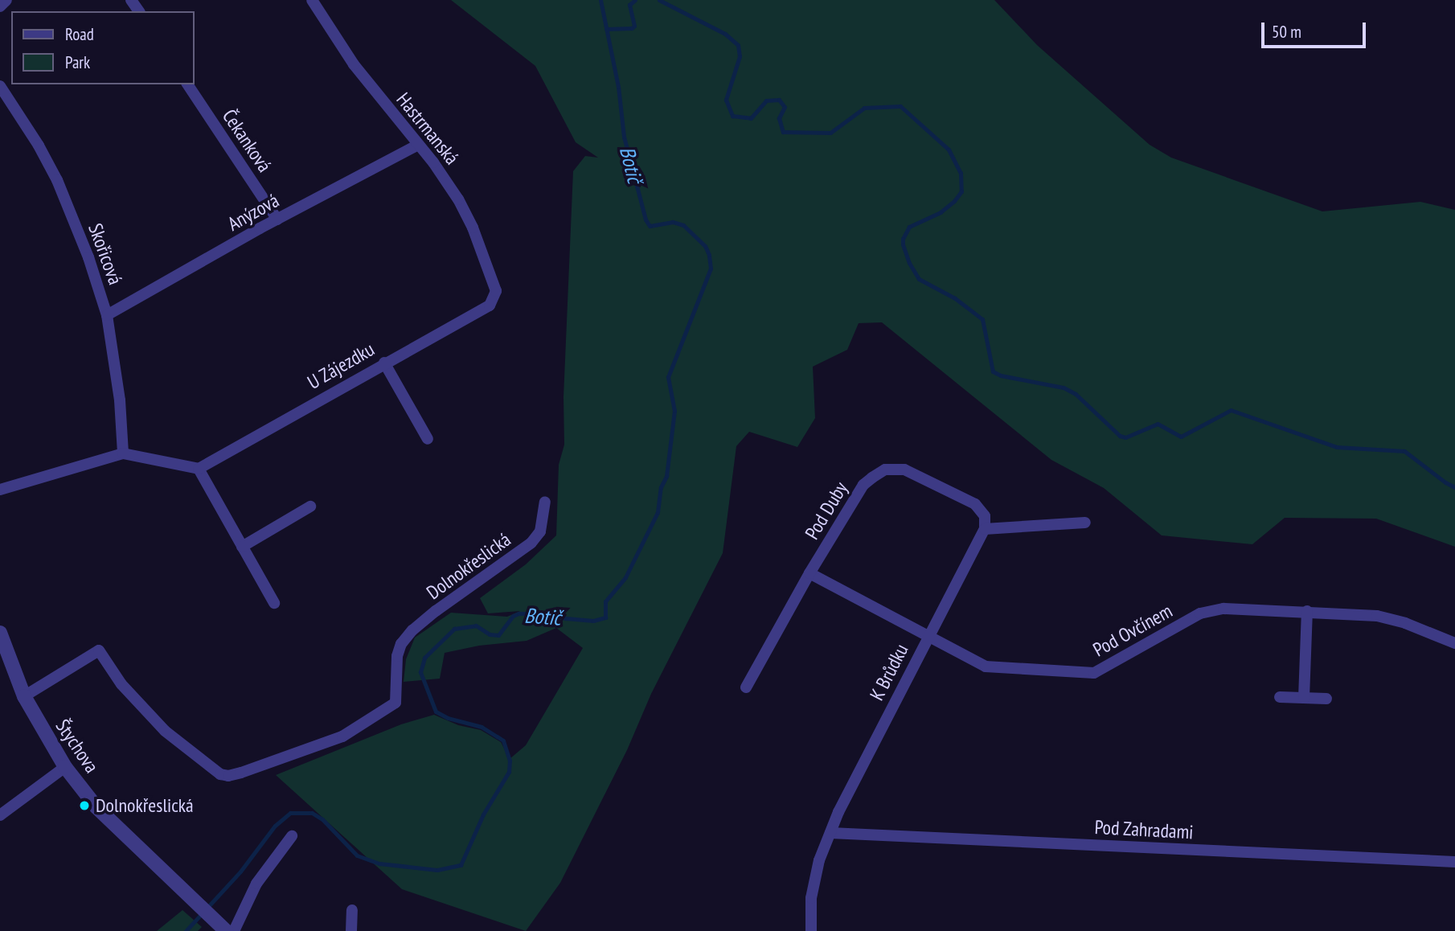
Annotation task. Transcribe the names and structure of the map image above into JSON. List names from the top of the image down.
{
  "streets": {
    "street": [
      "Hastrmanská",
      "Čekanková",
      "Anýzová",
      "Skořicová",
      "U Zájezdku",
      "Pod Duby",
      "Dolnokřeslická",
      "Pod Ovčínem",
      "K Brůdku",
      "Štychova",
      "Pod Zahradami"
    ]
  },
  "crossings": [
    ["Hastrmanská", "Anýzová"],
    ["Hastrmanská", "U Zájezdku"],
    ["Čekanková", "Anýzová"],
    ["Anýzová", "Skořicová"],
    ["Pod Duby", "Pod Ovčínem"],
    ["Pod Duby", "K Brůdku"],
    ["Dolnokřeslická", "Štychova"],
    ["Pod Ovčínem", "K Brůdku"],
    ["K Brůdku", "Pod Zahradami"]
  ],
  "water": ["Botič"],
  "places": ["Dolnokřeslická"],
  "legend": ["Road", "Park"],
  "scale_bar": "50 m"
}
